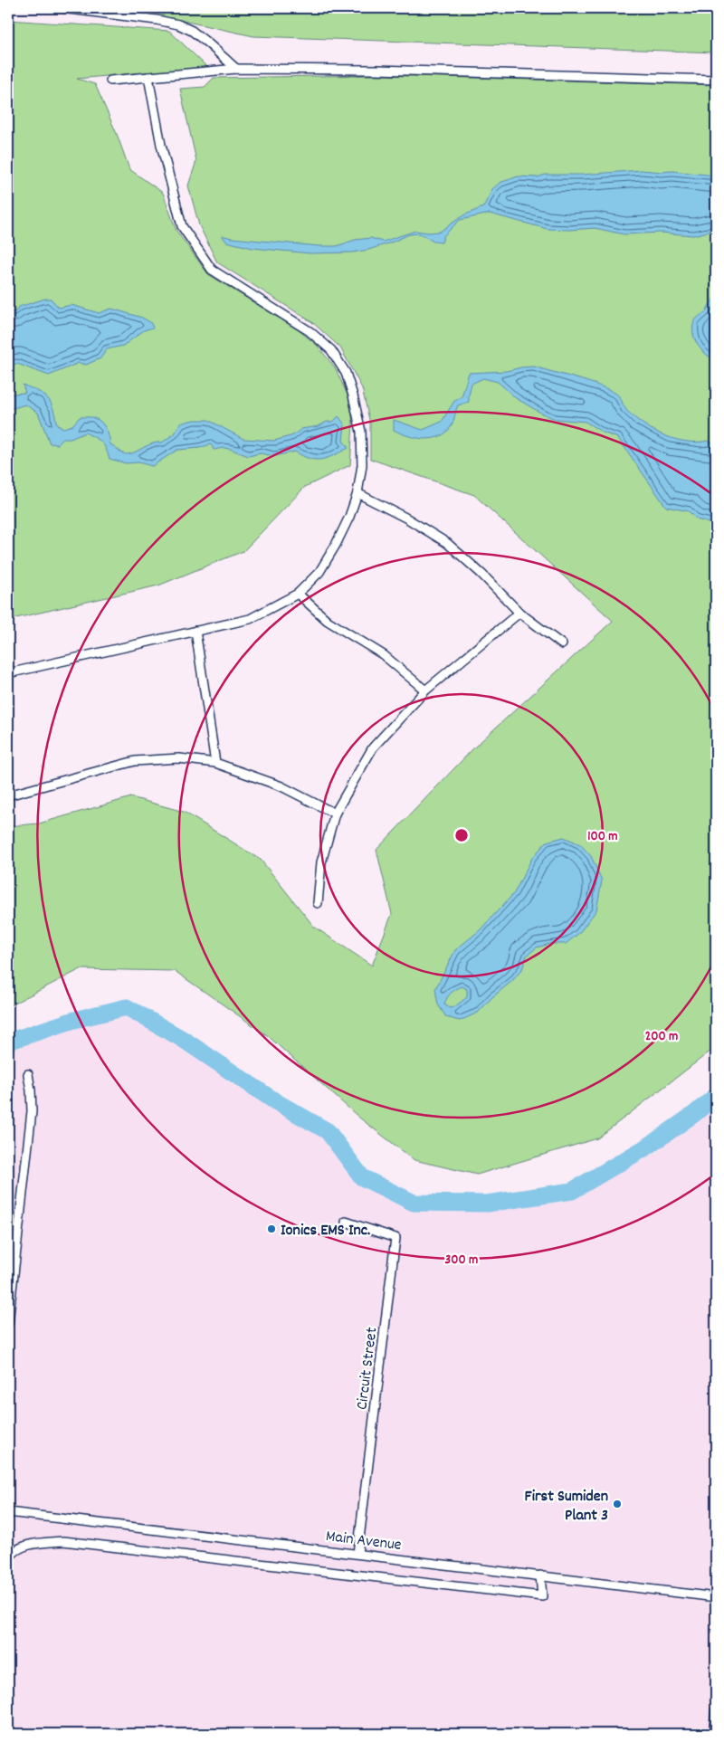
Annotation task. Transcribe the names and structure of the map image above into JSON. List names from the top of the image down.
{
  "streets": {
    "street": ["Circuit Street", "Main Avenue"]
  },
  "crossings": [
    ["Circuit Street", "Main Avenue"]
  ],
  "places": ["Ionics EMS Inc.", "First Sumiden Plant 3"],
  "rings": ["100 m", "200 m", "300 m"]
}
